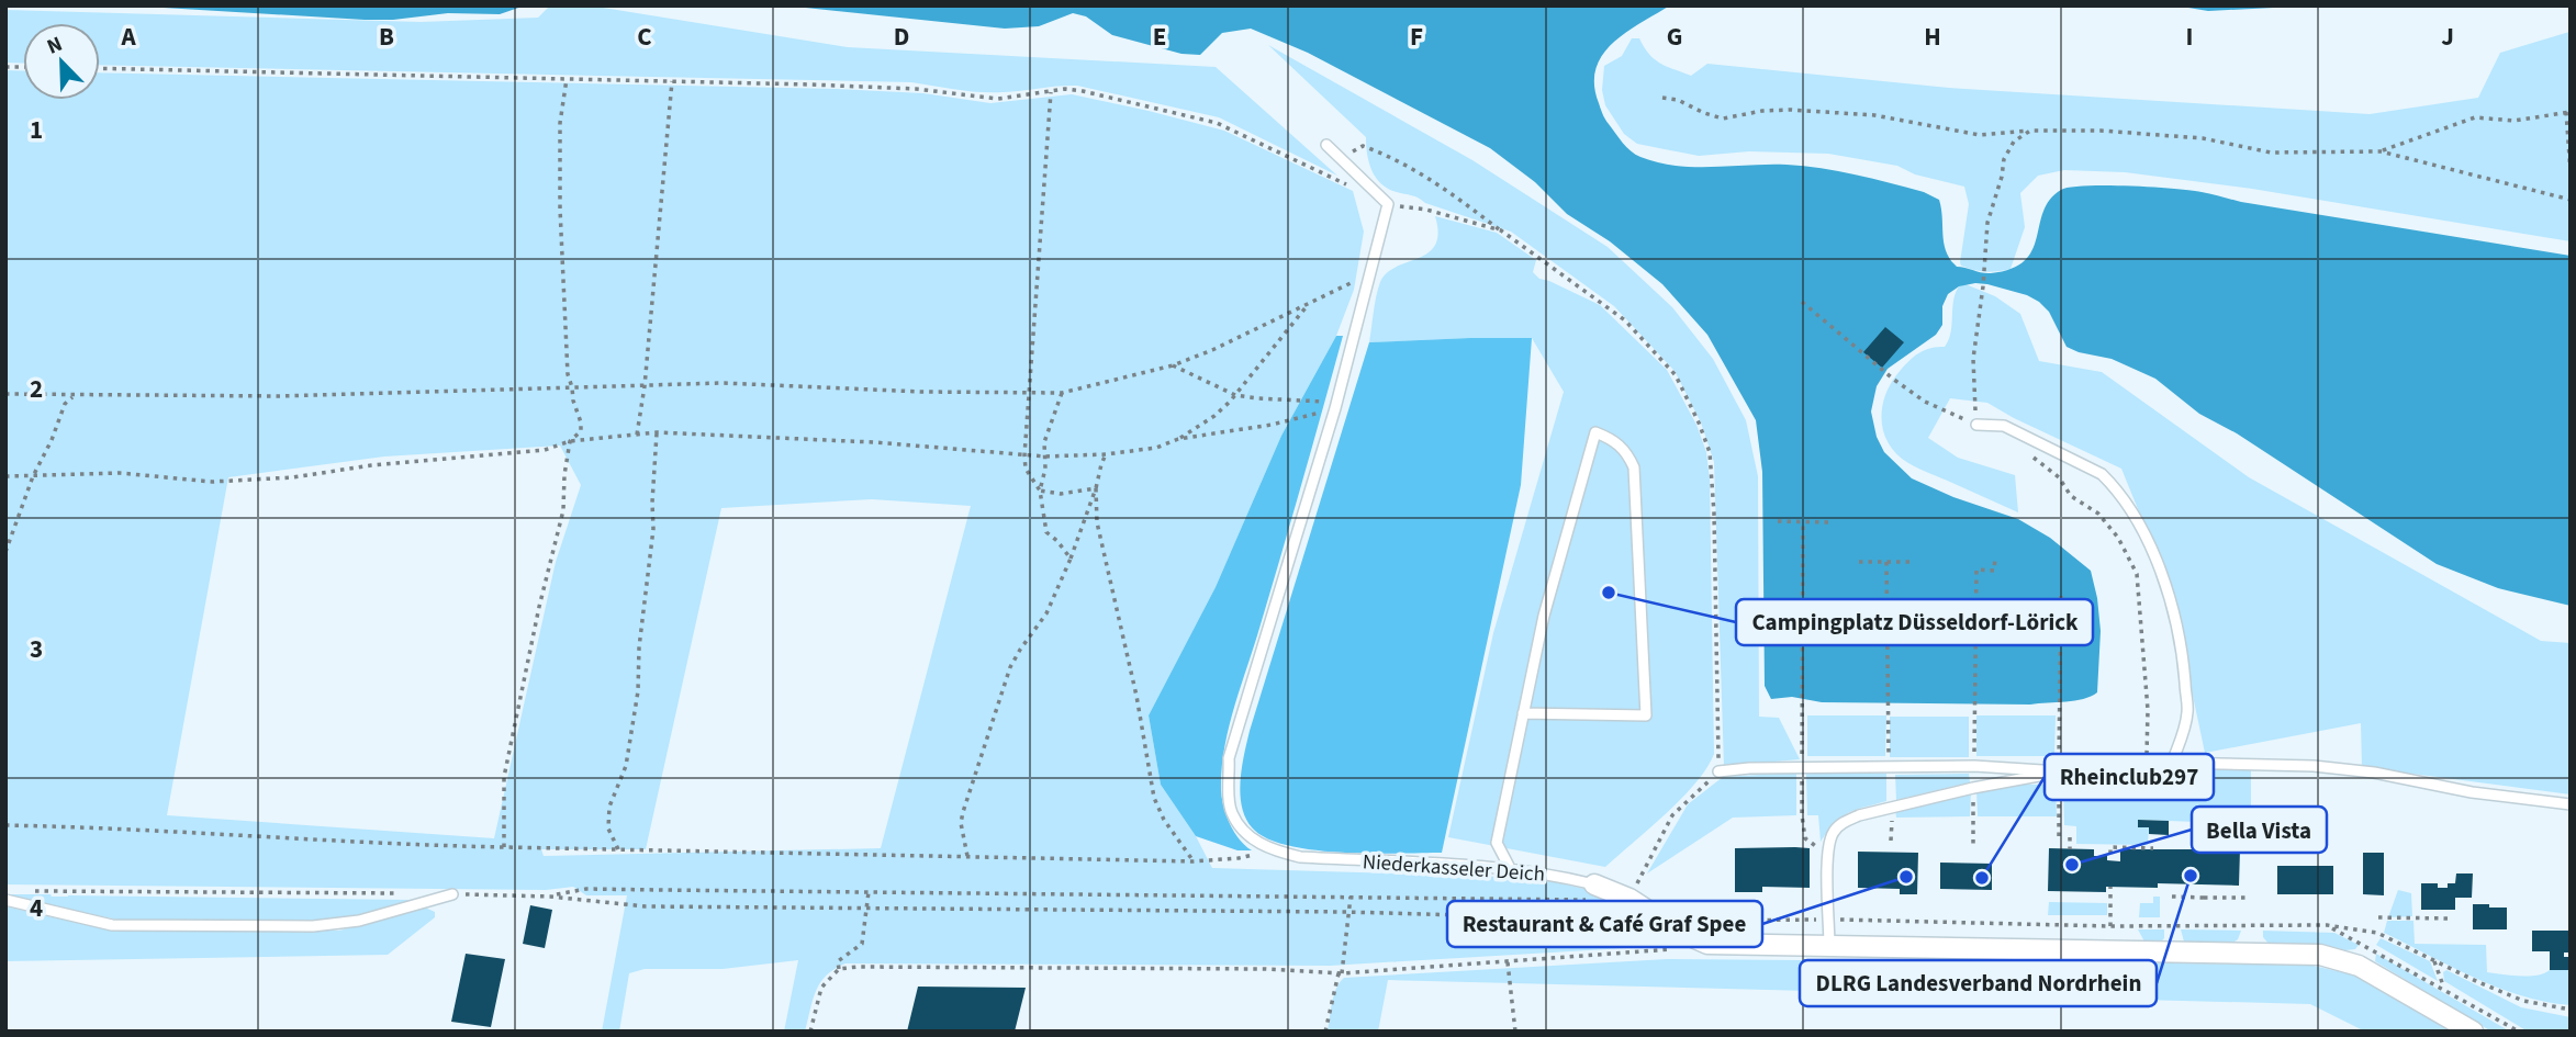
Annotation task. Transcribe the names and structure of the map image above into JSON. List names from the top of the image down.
{
  "streets": {
    "street": ["Niederkasseler Deich"]
  },
  "places": [
    "Campingplatz Düsseldorf-Lörick",
    "Bella Vista",
    "DLRG Landesverband Nordrhein",
    "Restaurant & Café Graf Spee",
    "Rheinclub297"
  ],
  "north": "top left",
  "grid": {
    "columns": [
      "A",
      "B",
      "C",
      "D",
      "E",
      "F",
      "G",
      "H",
      "I",
      "J"
    ],
    "rows": [
      "1",
      "2",
      "3",
      "4"
    ]
  }
}
